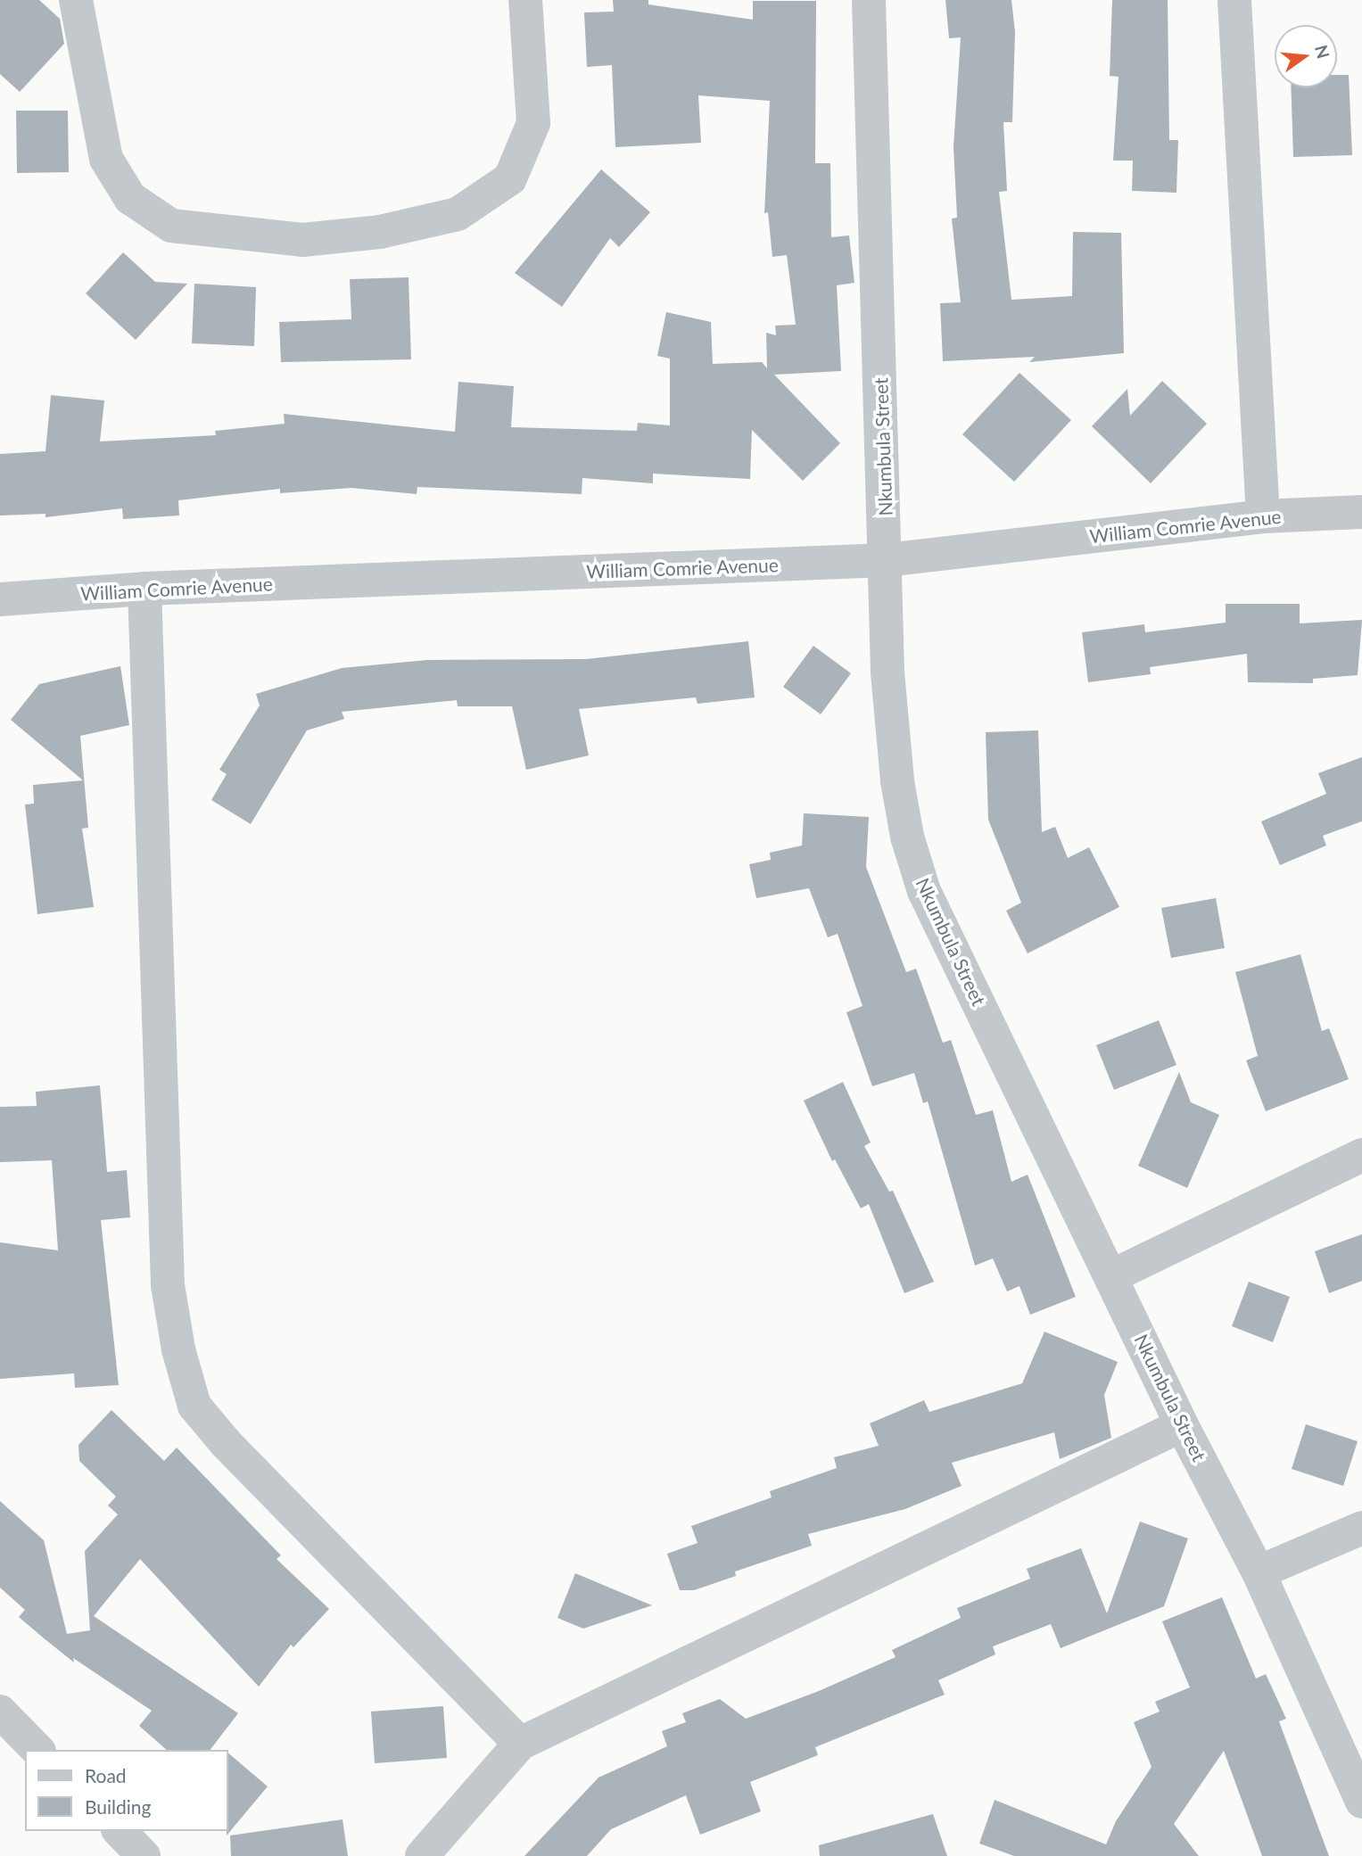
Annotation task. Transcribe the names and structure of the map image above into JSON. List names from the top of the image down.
{
  "streets": {
    "street": ["Nkumbula Street", "William Comrie Avenue"]
  },
  "crossings": [
    ["Nkumbula Street", "William Comrie Avenue"]
  ],
  "legend": ["Road", "Building"],
  "north": "right"
}
